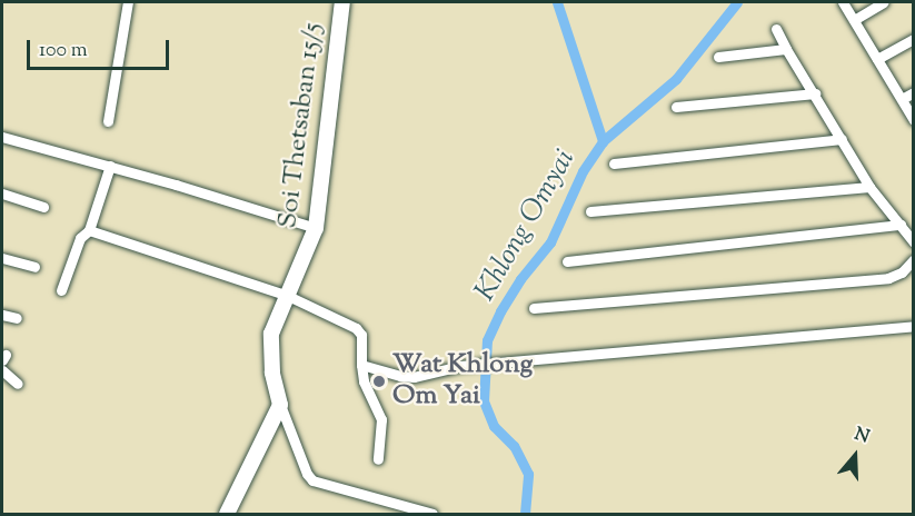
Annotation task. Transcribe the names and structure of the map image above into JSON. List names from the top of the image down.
{
  "streets": {
    "street": ["Soi Thetsaban 15/5"]
  },
  "water": ["Khlong Omyai"],
  "places": ["Wat Khlong Om Yai"],
  "scale_bar": "100 m",
  "north": "top"
}
